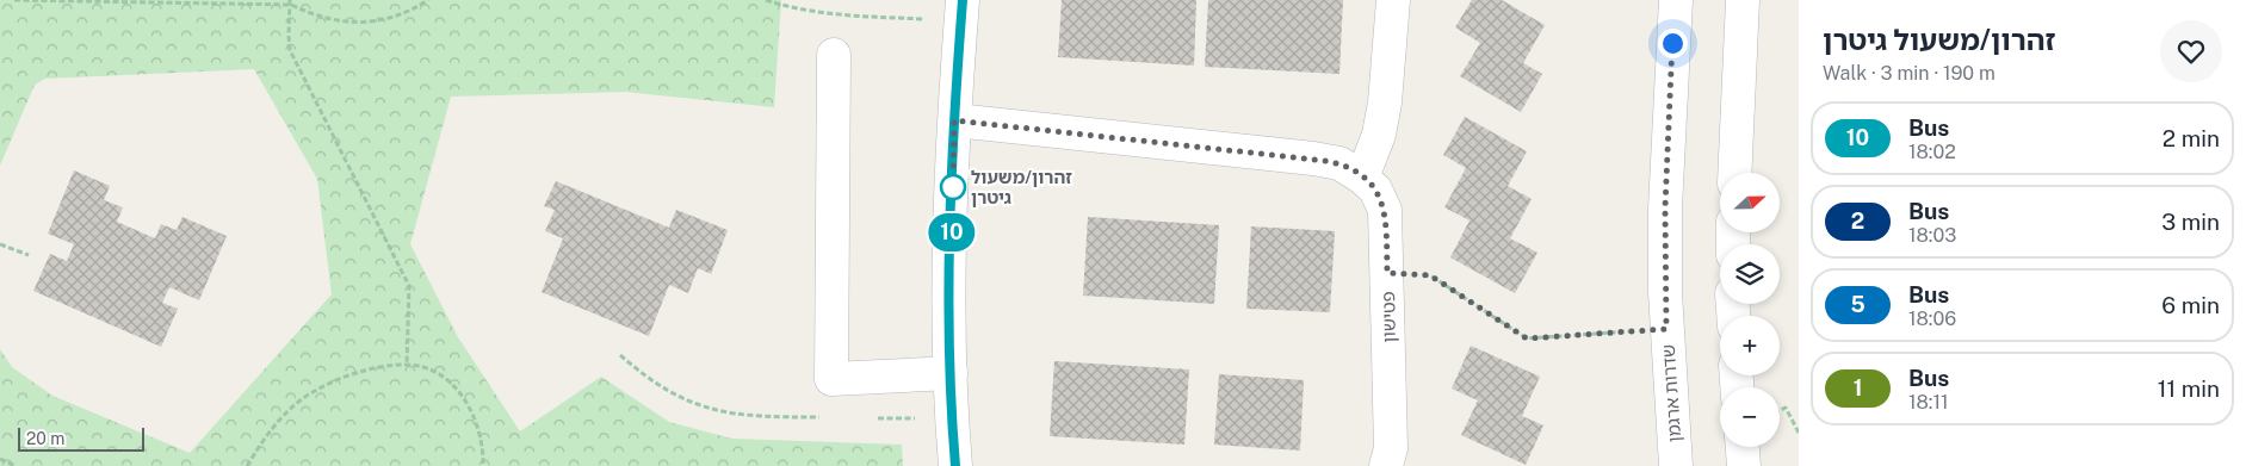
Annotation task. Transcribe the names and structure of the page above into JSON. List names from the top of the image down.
{
  "streets": {
    "street": ["פטישון", "שדרות ארגמן"]
  },
  "places": ["זהרון/משעול גיטרן"],
  "lines": ["bus line 10"],
  "scale_bar": "20 m",
  "north": "right",
  "page": {
    "on_map": "10",
    "heading": ["זהרון/משעול גיטרן", "Walk · 3 min · 190 m"],
    "list": [
      {
        "mark": "10",
        "name": "Bus",
        "note": "18:02",
        "value": "2 min"
      },
      {
        "mark": "2",
        "name": "Bus",
        "note": "18:03",
        "value": "3 min"
      },
      {
        "mark": "5",
        "name": "Bus",
        "note": "18:06",
        "value": "6 min"
      },
      {
        "mark": "1",
        "name": "Bus",
        "note": "18:11",
        "value": "11 min"
      }
    ],
    "map_buttons": ["+", "−"],
    "scale": "20 m"
  }
}
